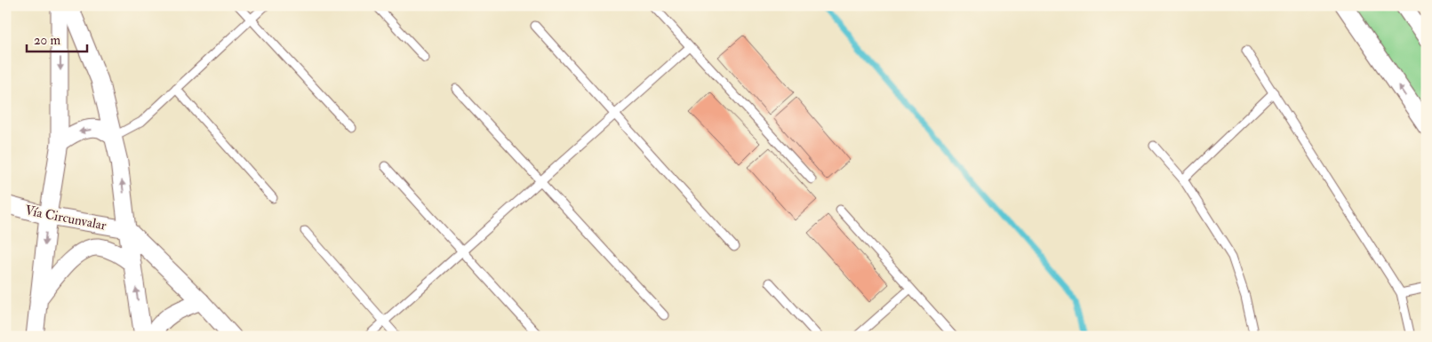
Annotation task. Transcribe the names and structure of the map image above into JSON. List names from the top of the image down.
{
  "streets": {
    "street": ["Vía Circunvalar"]
  },
  "scale_bar": "20 m"
}
